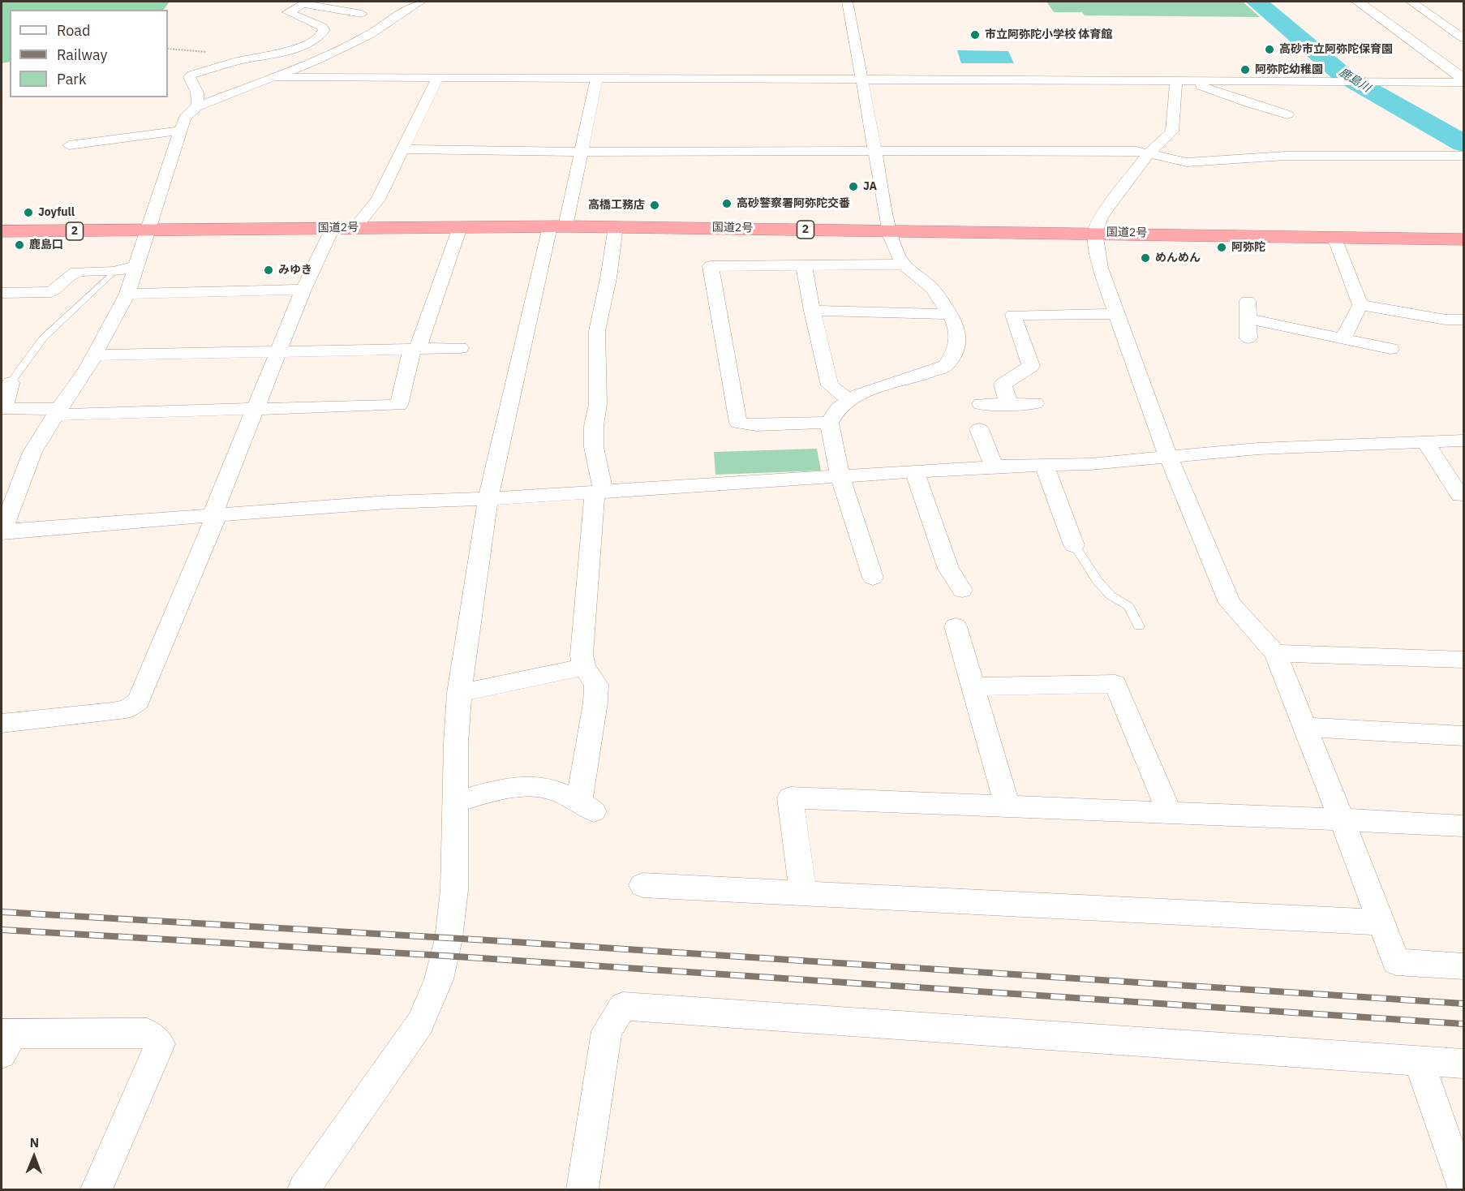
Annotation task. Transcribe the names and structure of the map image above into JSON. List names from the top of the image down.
{
  "streets": {
    "highway": ["国道2号", "2"]
  },
  "water": ["鹿島川"],
  "places": [
    "市立阿弥陀小学校 体育館",
    "高砂市立阿弥陀保育園",
    "阿弥陀幼稚園",
    "JA",
    "高砂警察署阿弥陀交番",
    "高橋工務店",
    "Joyfull",
    "鹿島口",
    "阿弥陀",
    "めんめん",
    "みゆき"
  ],
  "legend": ["Road", "Railway", "Park"],
  "north": "top"
}
